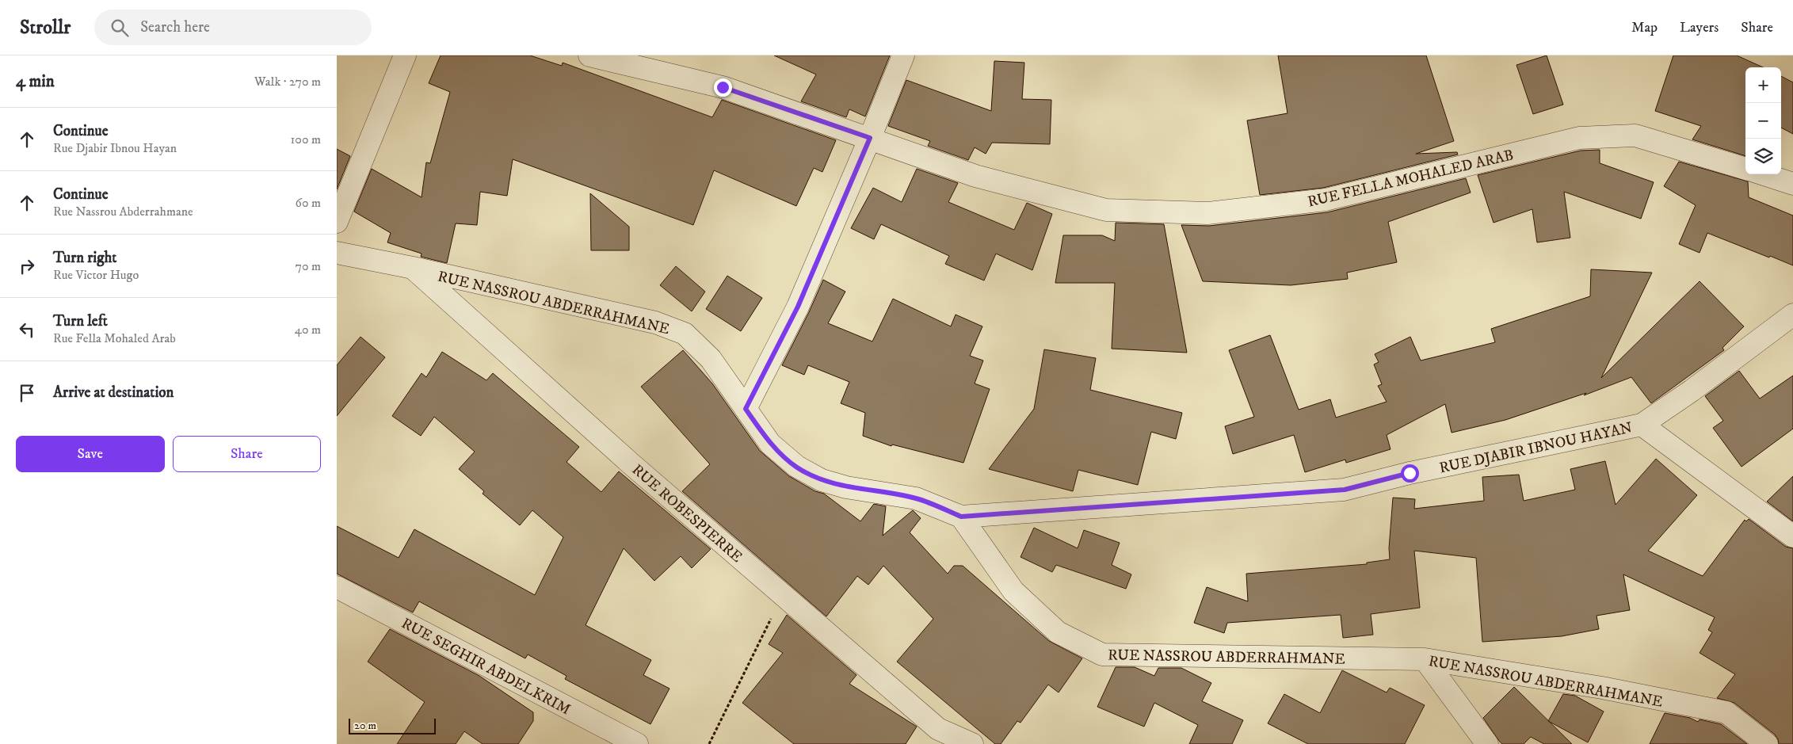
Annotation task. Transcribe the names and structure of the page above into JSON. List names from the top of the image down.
{
  "streets": {
    "street": [
      "RUE FELLA MOHALED ARAB",
      "RUE NASSROU ABDERRAHMANE",
      "RUE DJABIR IBNOU HAYAN",
      "RUE ROBESPIERRE",
      "RUE SEGHIR ABDELKRIM"
    ]
  },
  "crossings": [
    ["RUE NASSROU ABDERRAHMANE", "RUE DJABIR IBNOU HAYAN"],
    ["RUE NASSROU ABDERRAHMANE", "RUE ROBESPIERRE"]
  ],
  "scale_bar": "20 m",
  "page": {
    "header": "Strollr",
    "search": "Search here",
    "nav": ["Map", "Layers", "Share"],
    "heading": ["4 min", "Walk · 270 m"],
    "map_buttons": ["+", "−"],
    "list": [
      ["Continue", "Rue Djabir Ibnou Hayan", "100 m"],
      ["Continue", "Rue Nassrou Abderrahmane", "60 m"],
      ["Turn right", "Rue Victor Hugo", "70 m"],
      ["Turn left", "Rue Fella Mohaled Arab", "40 m"],
      "Arrive at destination"
    ],
    "buttons": ["Save", "Share"],
    "scale": "20 m"
  }
}
